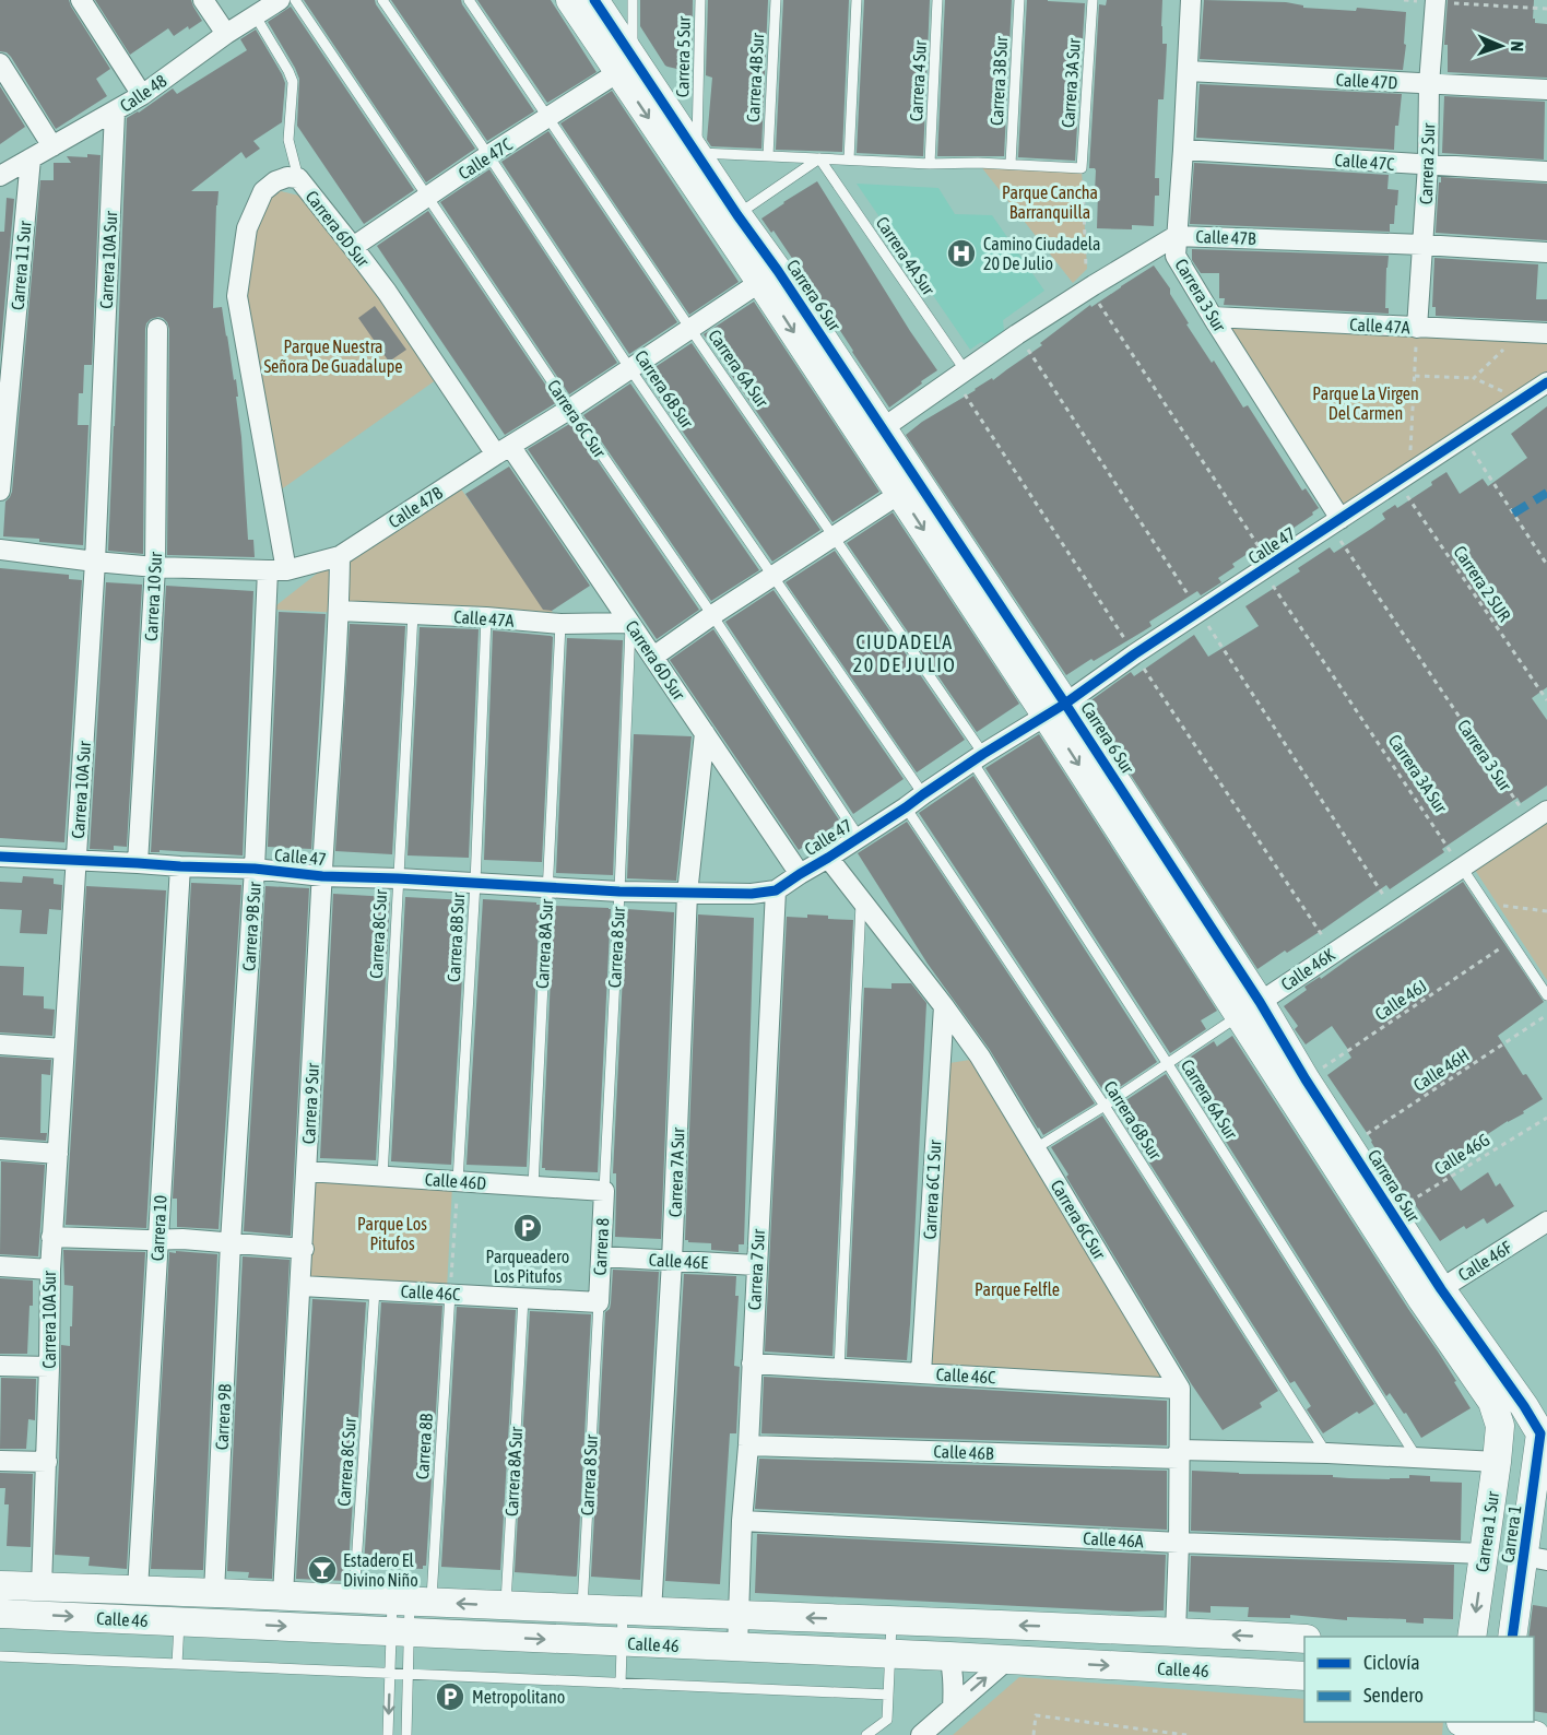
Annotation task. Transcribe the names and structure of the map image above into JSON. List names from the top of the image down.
{
  "streets": {
    "street": [
      "Calle 47D",
      "Calle 48",
      "Calle 47C",
      "Carrera 2 Sur",
      "Carrera 6D Sur",
      "Calle 47B",
      "Carrera 10A Sur",
      "Carrera 11 Sur",
      "Carrera 6 Sur",
      "Carrera 3 Sur",
      "Calle 47A",
      "Carrera 6C Sur",
      "Calle 47",
      "Carrera 10 Sur",
      "Carrera 9B Sur",
      "Calle 46K",
      "Carrera 9 Sur",
      "Carrera 7A Sur",
      "Calle 46D",
      "Carrera 6C 1 Sur",
      "Carrera 10",
      "Carrera 8",
      "Calle 46E",
      "Calle 46F",
      "Carrera 7 Sur",
      "Calle 46C",
      "Carrera 9B",
      "Calle 46B",
      "Carrera 1 Sur",
      "Carrera 1",
      "Calle 46A",
      "Calle 46"
    ],
    "lane": [
      "Carrera 5 Sur",
      "Carrera 4B Sur",
      "Carrera 4 Sur",
      "Carrera 3B Sur",
      "Carrera 3A Sur",
      "Carrera 4A Sur",
      "Carrera 6A Sur",
      "Carrera 6B Sur",
      "Carrera 8C Sur",
      "Carrera 8B Sur",
      "Carrera 8A Sur",
      "Carrera 8 Sur",
      "Carrera 8B"
    ],
    "path": [
      "Carrera 2 SUR",
      "Calle 46J",
      "Calle 46H",
      "Calle 46G"
    ]
  },
  "crossings": [
    ["Carrera 5 Sur", "Carrera 6 Sur"],
    ["Calle 47D", "Carrera 2 Sur"],
    ["Calle 47D", "Carrera 3 Sur"],
    ["Carrera 3A Sur", "Calle 47B"],
    ["Carrera 3A Sur", "Calle 47"],
    ["Carrera 3A Sur", "Calle 46K"],
    ["Calle 48", "Carrera 6D Sur"],
    ["Calle 48", "Carrera 10A Sur"],
    ["Calle 48", "Carrera 11 Sur"],
    ["Calle 47C", "Carrera 2 Sur"],
    ["Calle 47C", "Carrera 6D Sur"],
    ["Calle 47C", "Carrera 6 Sur"],
    ["Calle 47C", "Carrera 3 Sur"],
    ["Calle 47C", "Carrera 6A Sur"],
    ["Calle 47C", "Carrera 6B Sur"],
    ["Calle 47C", "Carrera 6C Sur"],
    ["Carrera 2 Sur", "Calle 47B"],
    ["Carrera 2 Sur", "Calle 47A"],
    ["Carrera 6D Sur", "Calle 47B"],
    ["Carrera 6D Sur", "Calle 47A"],
    ["Carrera 6D Sur", "Calle 47"],
    ["Carrera 6D Sur", "Carrera 9B Sur"],
    ["Carrera 6D Sur", "Carrera 8 Sur"],
    ["Carrera 6D Sur", "Carrera 7A Sur"],
    ["Calle 47B", "Carrera 4A Sur"],
    ["Calle 47B", "Carrera 10A Sur"],
    ["Calle 47B", "Carrera 6 Sur"],
    ["Calle 47B", "Carrera 3 Sur"],
    ["Calle 47B", "Carrera 6A Sur"],
    ["Calle 47B", "Carrera 6B Sur"],
    ["Calle 47B", "Carrera 6C Sur"],
    ["Calle 47B", "Carrera 10 Sur"],
    ["Calle 47B", "Carrera 9B Sur"],
    ["Calle 47B", "Carrera 9 Sur"],
    ["Carrera 10A Sur", "Calle 47"],
    ["Carrera 10A Sur", "Calle 46"],
    ["Carrera 6 Sur", "Calle 47"],
    ["Carrera 6 Sur", "Calle 46K"],
    ["Carrera 6 Sur", "Calle 46J"],
    ["Carrera 6 Sur", "Calle 46H"],
    ["Carrera 6 Sur", "Calle 46G"],
    ["Carrera 6 Sur", "Calle 46F"],
    ["Carrera 6 Sur", "Carrera 1 Sur"],
    ["Carrera 6 Sur", "Carrera 1"],
    ["Carrera 3 Sur", "Calle 47A"],
    ["Carrera 3 Sur", "Calle 47"],
    ["Carrera 3 Sur", "Calle 46K"],
    ["Calle 47A", "Carrera 8C Sur"],
    ["Calle 47A", "Carrera 8B Sur"],
    ["Calle 47A", "Carrera 8A Sur"],
    ["Calle 47A", "Carrera 8 Sur"],
    ["Calle 47A", "Carrera 9 Sur"],
    ["Carrera 6A Sur", "Calle 47"],
    ["Carrera 6A Sur", "Calle 46K"],
    ["Carrera 6A Sur", "Calle 46B"],
    ["Carrera 6B Sur", "Calle 47"],
    ["Carrera 6B Sur", "Calle 46K"],
    ["Carrera 6B Sur", "Calle 46B"],
    ["Carrera 6C Sur", "Calle 47"],
    ["Carrera 6C Sur", "Calle 46K"],
    ["Carrera 6C Sur", "Carrera 6C 1 Sur"],
    ["Carrera 6C Sur", "Calle 46C"],
    ["Calle 47", "Carrera 2 SUR"],
    ["Calle 47", "Carrera 10 Sur"],
    ["Calle 47", "Carrera 9B Sur"],
    ["Calle 47", "Carrera 8C Sur"],
    ["Calle 47", "Carrera 8B Sur"],
    ["Calle 47", "Carrera 8A Sur"],
    ["Calle 47", "Carrera 8 Sur"],
    ["Calle 47", "Carrera 9 Sur"],
    ["Calle 47", "Carrera 7A Sur"],
    ["Calle 47", "Carrera 10"],
    ["Calle 47", "Carrera 7 Sur"],
    ["Carrera 9B Sur", "Carrera 9B"],
    ["Carrera 8C Sur", "Calle 46D"],
    ["Carrera 8C Sur", "Calle 46C"],
    ["Carrera 8C Sur", "Calle 46"],
    ["Carrera 8B Sur", "Calle 46D"],
    ["Carrera 8A Sur", "Calle 46D"],
    ["Carrera 8A Sur", "Calle 46C"],
    ["Carrera 8A Sur", "Calle 46"],
    ["Carrera 8 Sur", "Calle 46D"],
    ["Carrera 8 Sur", "Carrera 8"],
    ["Carrera 8 Sur", "Calle 46C"],
    ["Carrera 8 Sur", "Calle 46"],
    ["Carrera 9 Sur", "Calle 46D"],
    ["Carrera 9 Sur", "Calle 46C"],
    ["Carrera 9 Sur", "Calle 46"],
    ["Carrera 7A Sur", "Calle 46E"],
    ["Carrera 7A Sur", "Calle 46"],
    ["Calle 46D", "Carrera 8"],
    ["Carrera 6C 1 Sur", "Calle 46C"],
    ["Carrera 10", "Calle 46"],
    ["Carrera 8", "Calle 46E"],
    ["Carrera 8", "Calle 46C"],
    ["Calle 46E", "Carrera 7 Sur"],
    ["Carrera 7 Sur", "Calle 46C"],
    ["Carrera 7 Sur", "Calle 46B"],
    ["Carrera 7 Sur", "Calle 46A"],
    ["Carrera 7 Sur", "Calle 46"],
    ["Calle 46C", "Carrera 8B"],
    ["Carrera 9B", "Calle 46"],
    ["Carrera 8B", "Calle 46"],
    ["Calle 46B", "Carrera 1 Sur"],
    ["Carrera 1 Sur", "Calle 46A"]
  ],
  "one_way": ["Carrera 1 Sur"],
  "districts": ["CIUDADELA 20 DE JULIO"],
  "parks": [
    "Parque Cancha Barranquilla",
    "Parque Nuestra Señora De Guadalupe",
    "Parque La Virgen Del Carmen",
    "Parque Los Pitufos",
    "Parque Felfle"
  ],
  "places": {
    "hospital": ["Camino Ciudadela 20 De Julio"],
    "parking": ["Parqueadero Los Pitufos", "Metropolitano"],
    "bar": ["Estadero El Divino Niño"]
  },
  "legend": ["Ciclovía", "Sendero"],
  "north": "right"
}
